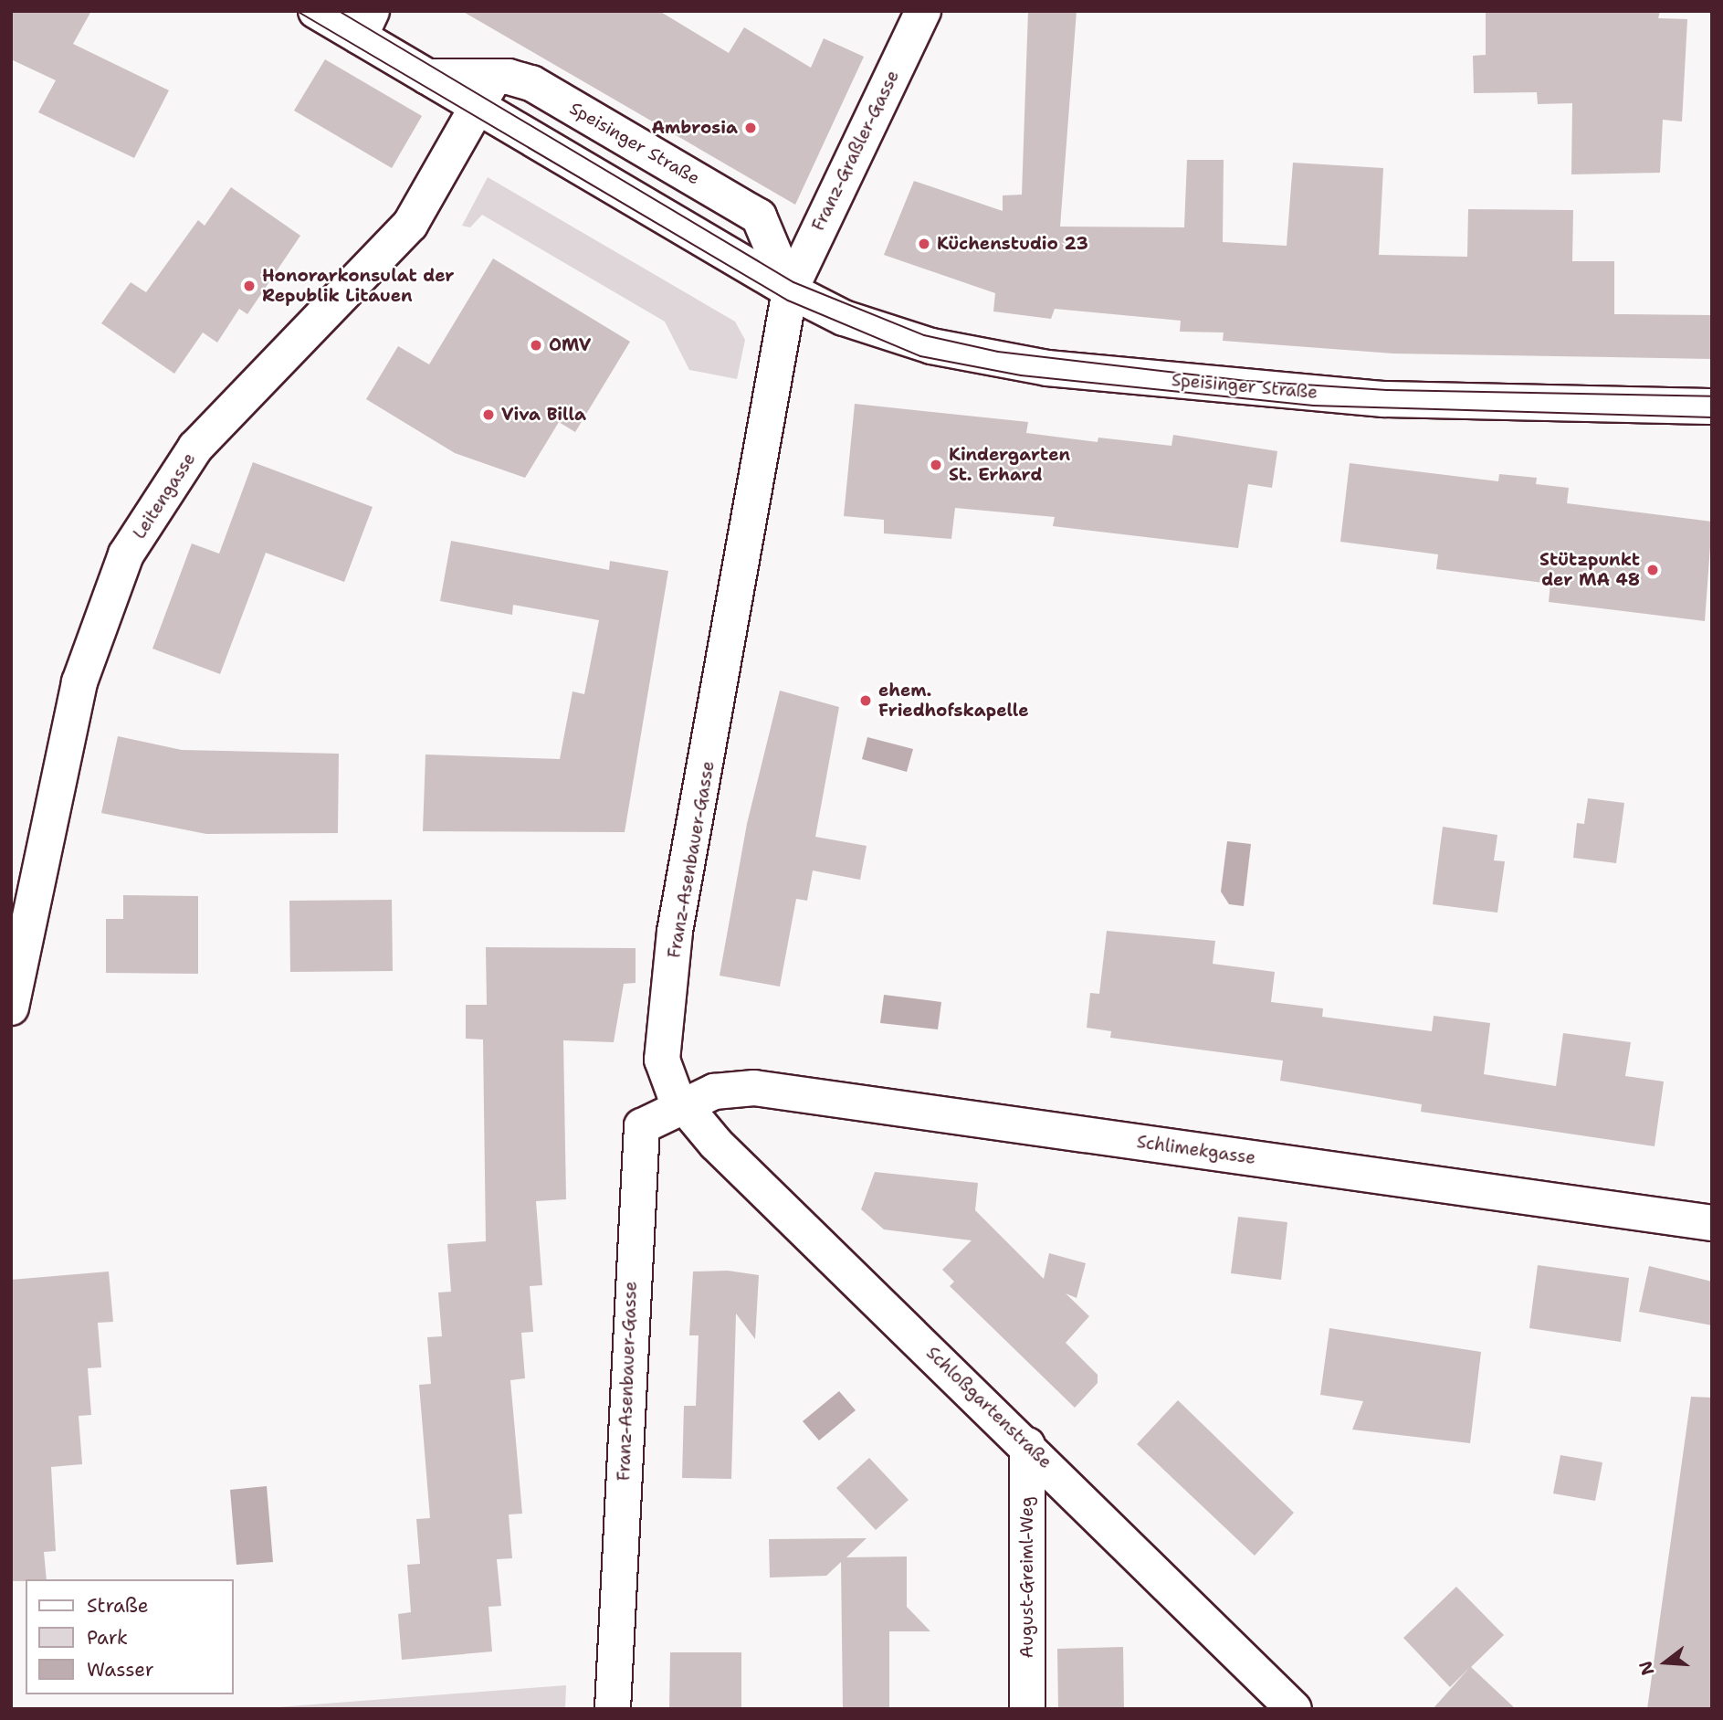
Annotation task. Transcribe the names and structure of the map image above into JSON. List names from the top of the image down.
{
  "streets": {
    "street": [
      "Speisinger Straße",
      "Franz-Graßler-Gasse",
      "Leitengasse",
      "Franz-Asenbauer-Gasse",
      "Schlimekgasse",
      "Schloßgartenstraße",
      "August-Greiml-Weg"
    ]
  },
  "crossings": [
    ["Speisinger Straße", "Franz-Graßler-Gasse"],
    ["Speisinger Straße", "Leitengasse"],
    ["Speisinger Straße", "Franz-Asenbauer-Gasse"],
    ["Franz-Graßler-Gasse", "Franz-Asenbauer-Gasse"],
    ["Franz-Asenbauer-Gasse", "Schlimekgasse"],
    ["Franz-Asenbauer-Gasse", "Schloßgartenstraße"],
    ["Schlimekgasse", "Schloßgartenstraße"],
    ["Schloßgartenstraße", "August-Greiml-Weg"]
  ],
  "places": [
    "Ambrosia",
    "Küchenstudio 23",
    "Honorarkonsulat der Republik Litauen",
    "OMV",
    "Viva Billa",
    "Kindergarten St. Erhard",
    "Stützpunkt der MA 48",
    "ehem. Friedhofskapelle"
  ],
  "legend": ["Straße", "Park", "Wasser"],
  "north": "left"
}
